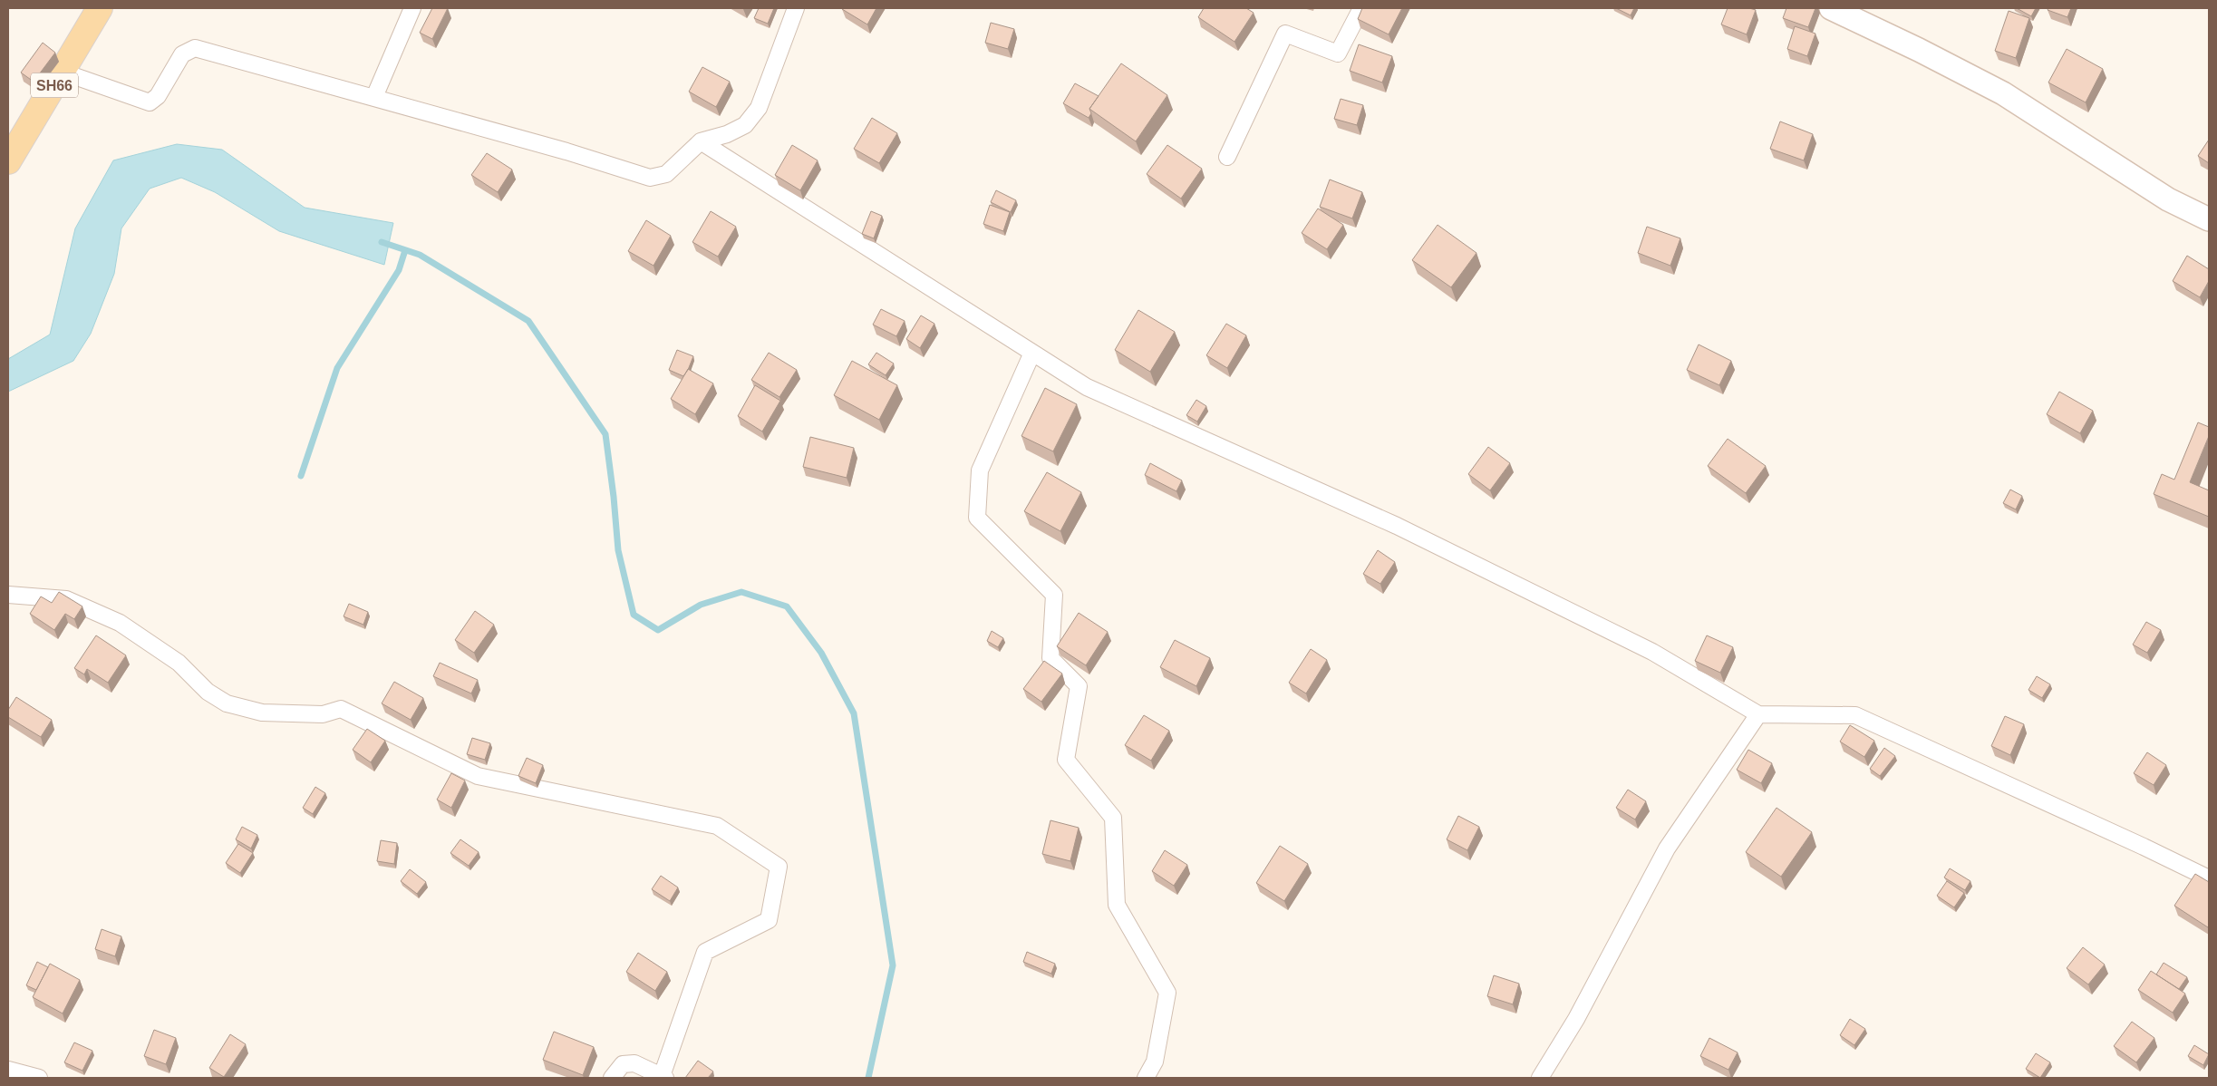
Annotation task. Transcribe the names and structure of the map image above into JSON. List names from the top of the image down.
{
  "streets": {
    "main road": ["SH66"]
  }
}
